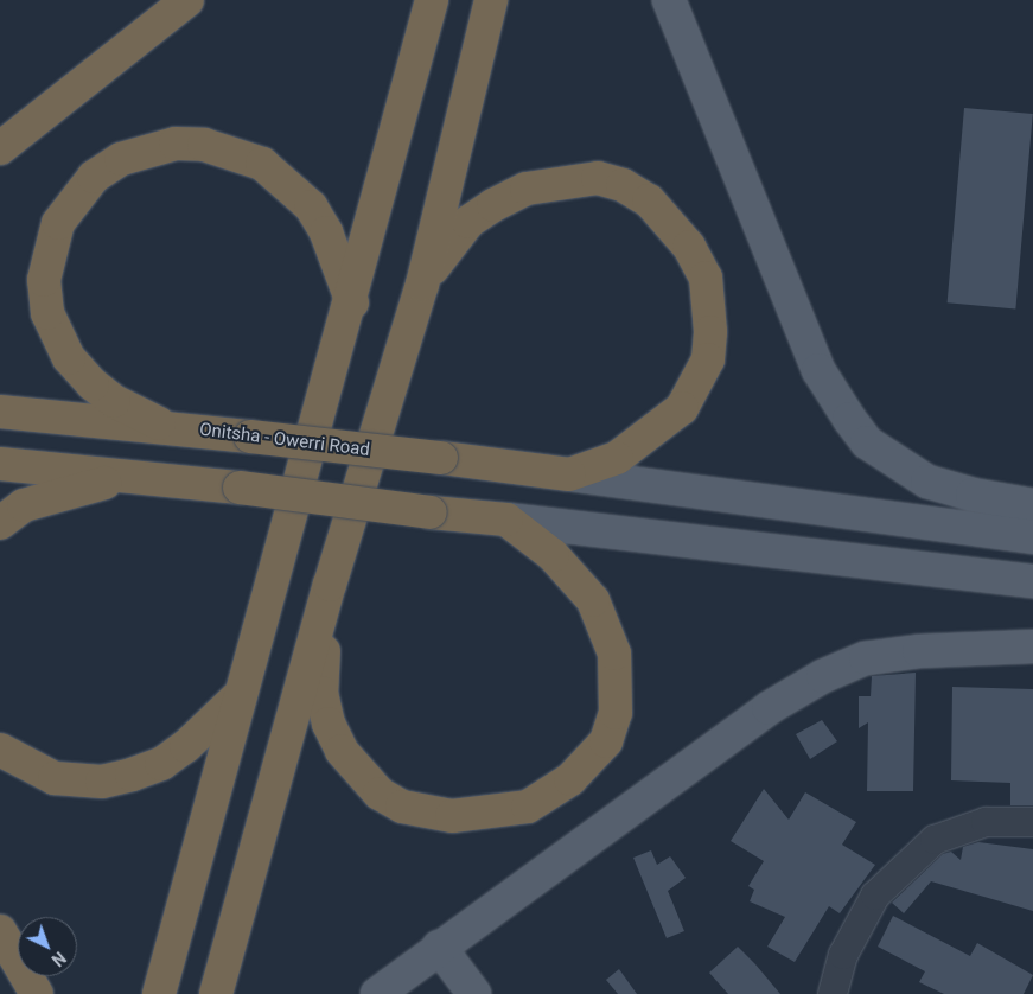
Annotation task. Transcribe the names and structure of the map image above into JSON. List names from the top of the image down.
{
  "streets": {
    "highway": ["Onitsha - Owerri Road"]
  },
  "north": "bottom right"
}
